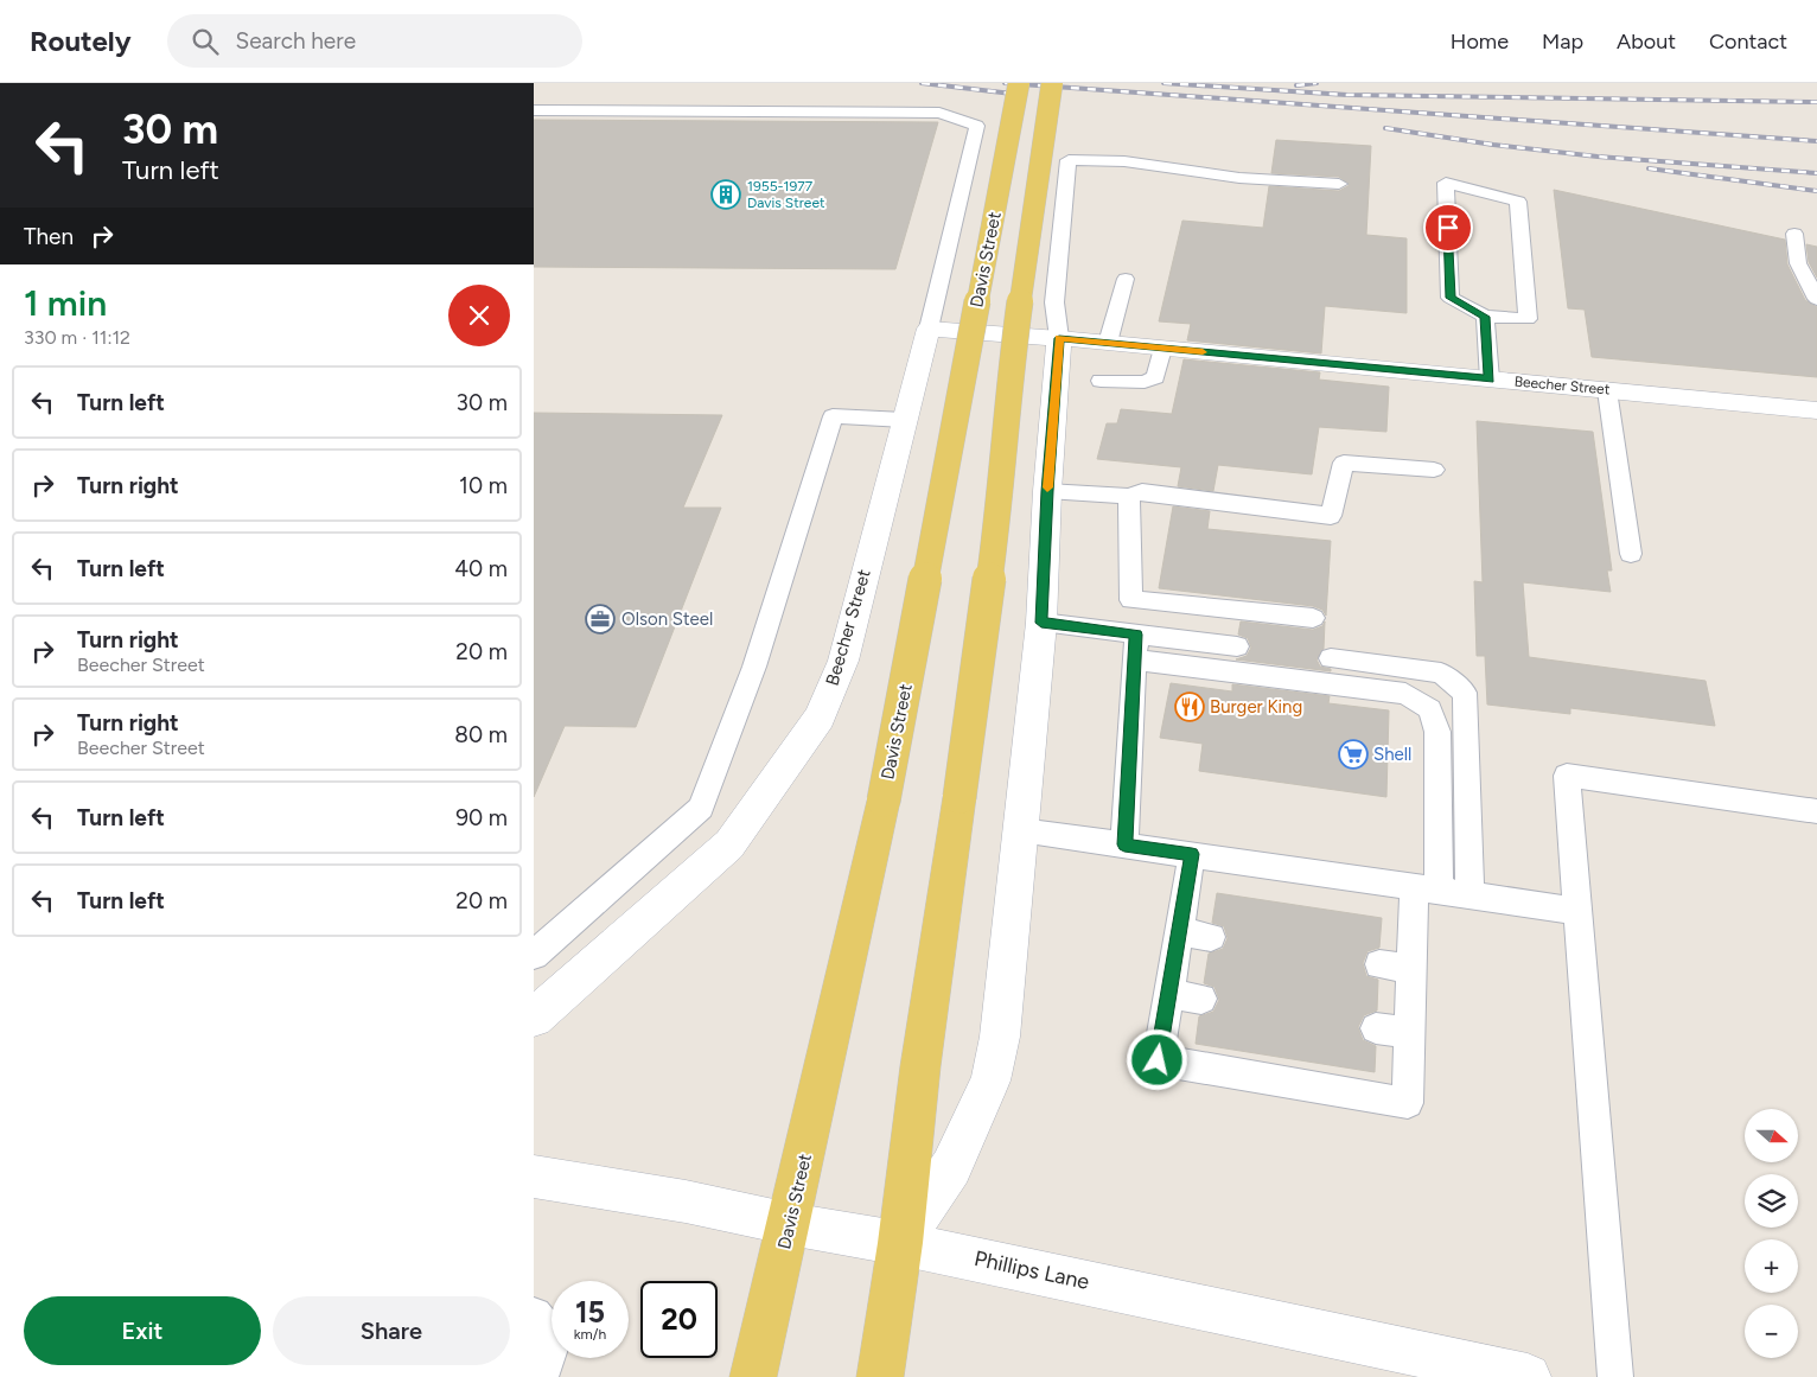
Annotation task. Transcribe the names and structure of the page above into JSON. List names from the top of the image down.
{
  "streets": {
    "main road": ["Davis Street"],
    "street": ["Beecher Street", "Phillips Lane"]
  },
  "crossings": [
    ["Davis Street", "Phillips Lane"]
  ],
  "places": {
    "building": ["1955-1977 Davis Street"],
    "office": ["Olson Steel"],
    "restaurant": ["Burger King"],
    "supermarket": ["Shell"]
  },
  "north": "right",
  "page": {
    "header": "Routely",
    "search": "Search here",
    "nav": [
      "Home",
      "Map",
      "About",
      "Contact"
    ],
    "turn": ["30 m", "Turn left"],
    "then": "Then",
    "heading": ["1 min", "330 m · 11:12"],
    "list": [
      {
        "name": "Turn left",
        "value": "30 m"
      },
      {
        "name": "Turn right",
        "value": "10 m"
      },
      {
        "name": "Turn left",
        "value": "40 m"
      },
      {
        "name": "Turn right",
        "note": "Beecher Street",
        "value": "20 m"
      },
      {
        "name": "Turn right",
        "note": "Beecher Street",
        "value": "80 m"
      },
      {
        "name": "Turn left",
        "value": "90 m"
      },
      {
        "name": "Turn left",
        "value": "20 m"
      }
    ],
    "map_buttons": ["+", "−"],
    "speed": "15 km/h",
    "limit": "20",
    "buttons": ["Exit", "Share"]
  }
}
